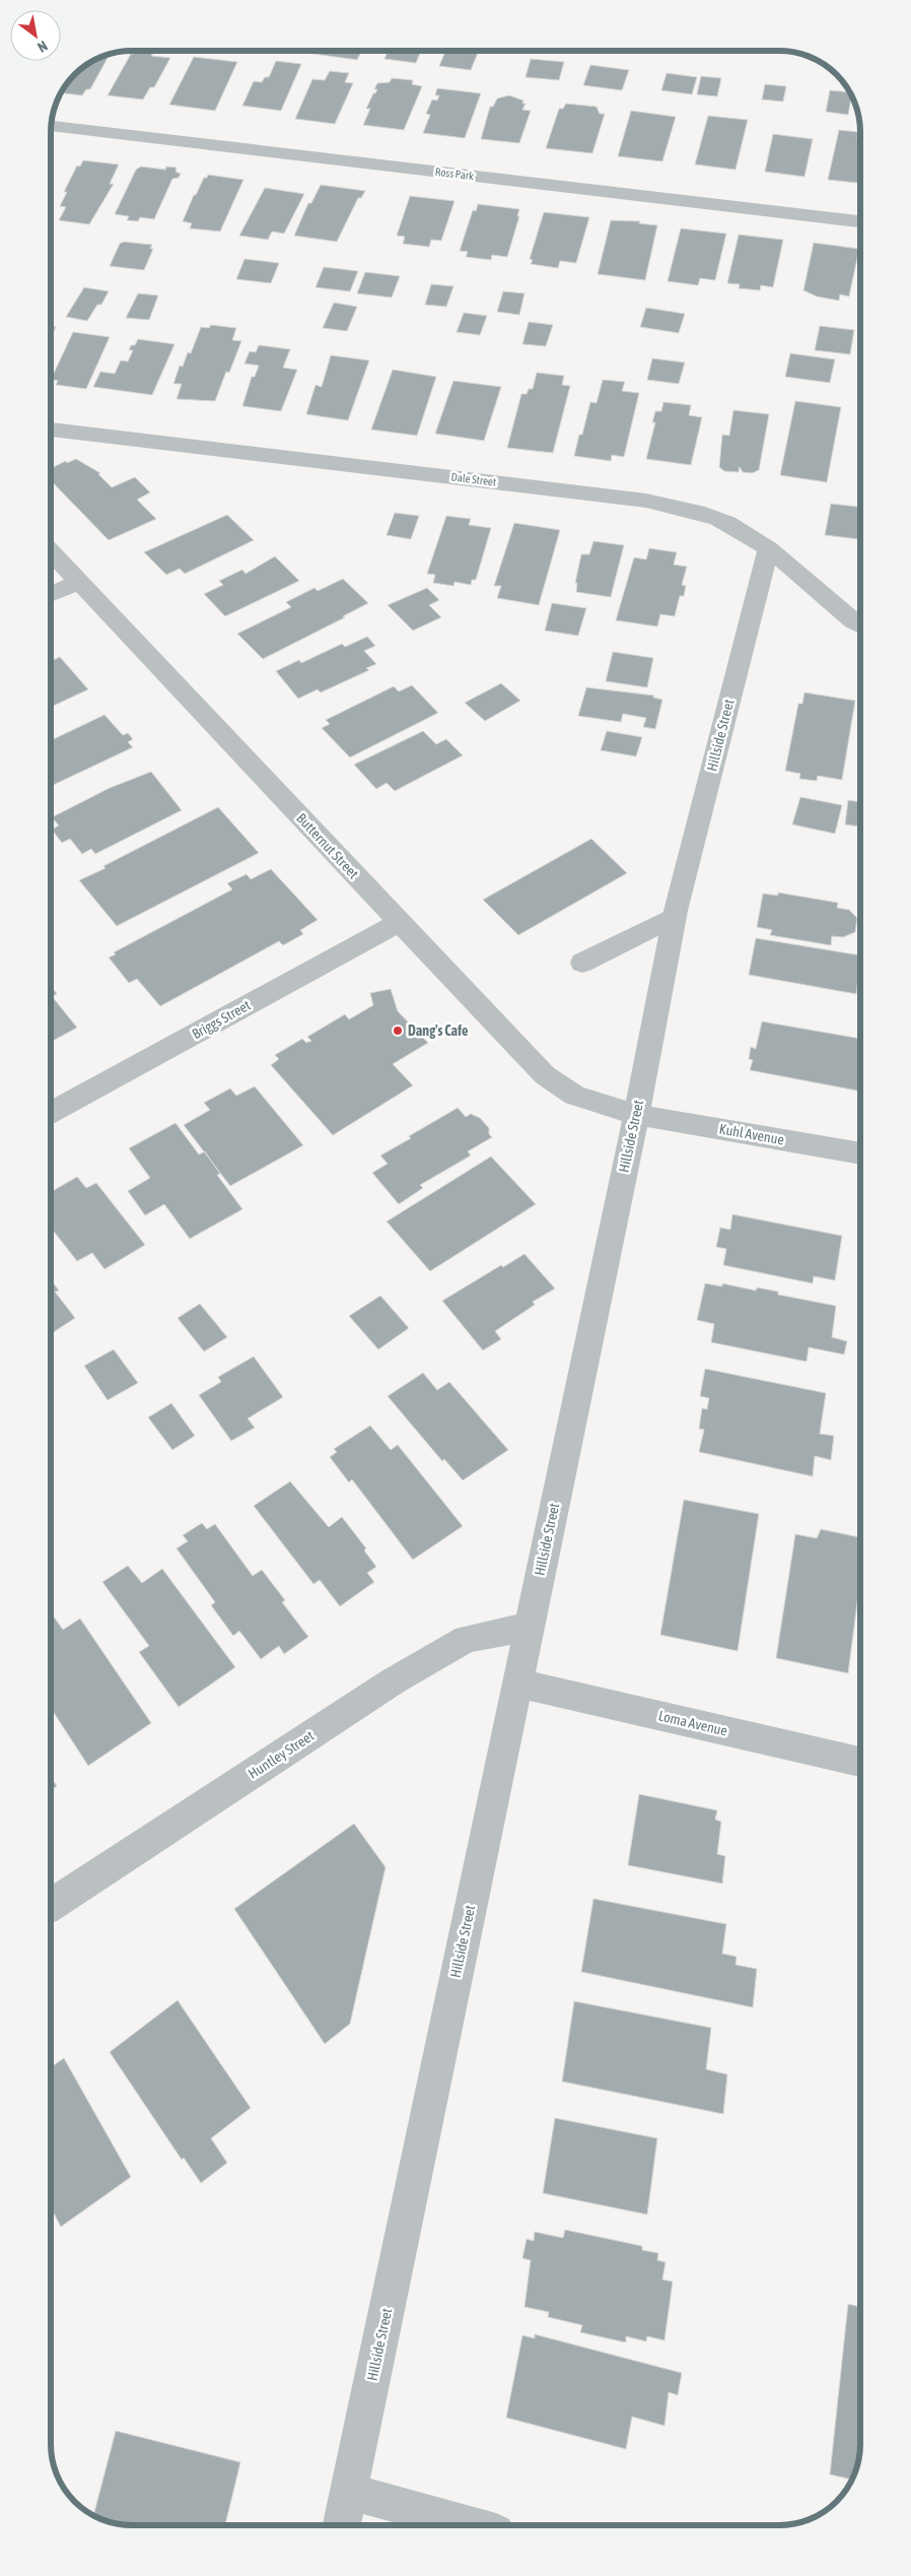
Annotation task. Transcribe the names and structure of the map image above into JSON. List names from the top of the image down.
{
  "streets": {
    "street": [
      "Ross Park",
      "Dale Street",
      "Hillside Street",
      "Butternut Street",
      "Briggs Street",
      "Kuhl Avenue",
      "Loma Avenue",
      "Huntley Street"
    ]
  },
  "crossings": [
    ["Dale Street", "Hillside Street"],
    ["Hillside Street", "Butternut Street"],
    ["Hillside Street", "Kuhl Avenue"],
    ["Hillside Street", "Loma Avenue"],
    ["Hillside Street", "Huntley Street"],
    ["Butternut Street", "Briggs Street"],
    ["Butternut Street", "Kuhl Avenue"]
  ],
  "places": ["Dang's Cafe"],
  "north": "bottom right"
}
